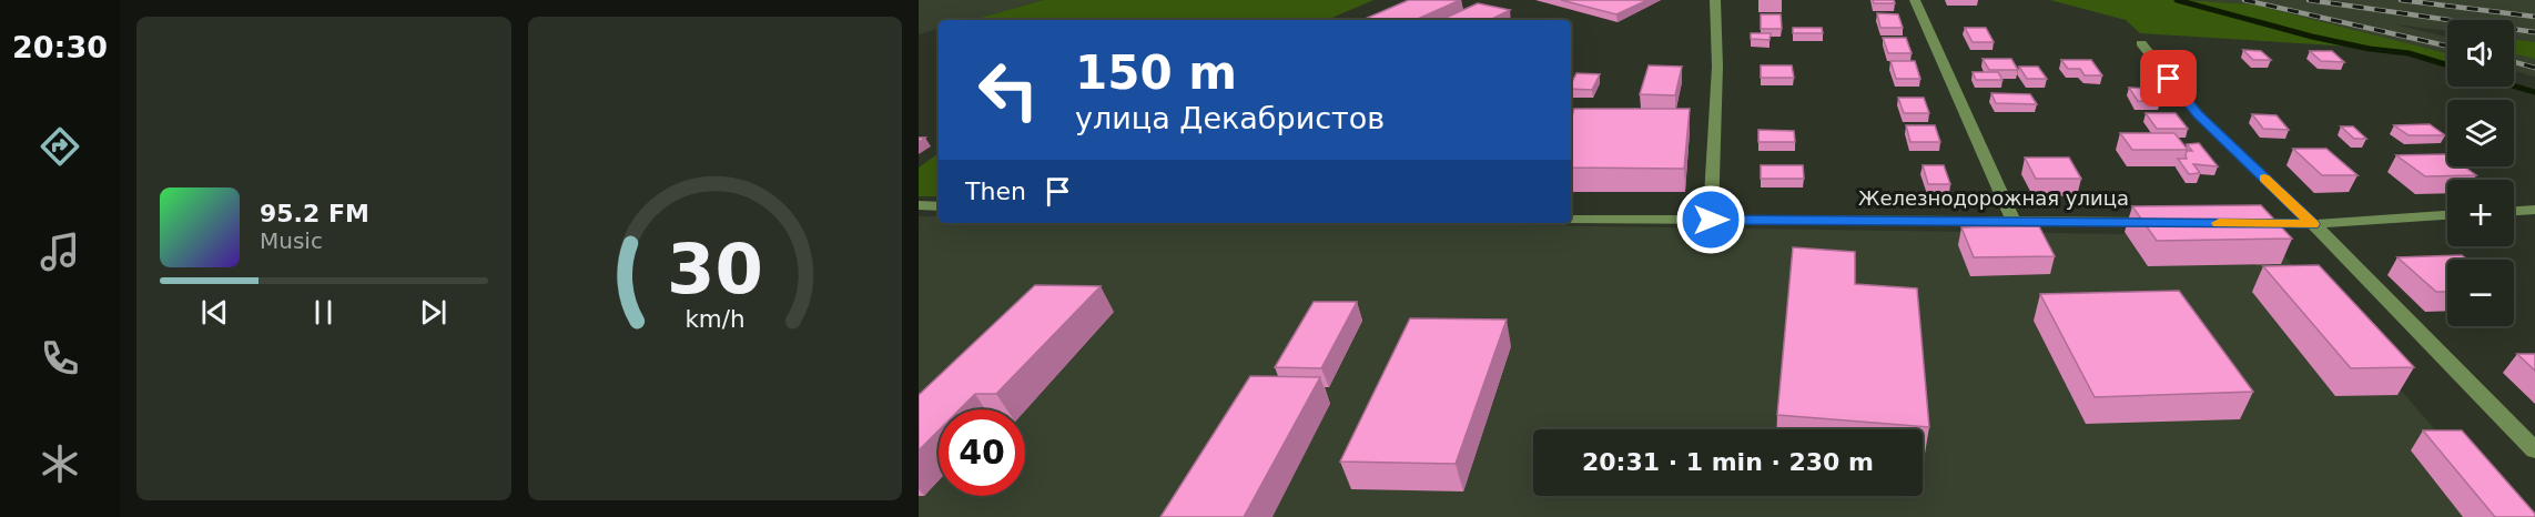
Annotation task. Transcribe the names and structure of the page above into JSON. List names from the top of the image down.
{
  "streets": {
    "street": ["Железнодорожная улица"]
  },
  "page": {
    "tabs": "20:30",
    "map_buttons": ["+", "−"],
    "turn": ["150 m", "улица Декабристов"],
    "then": "Then",
    "song": ["95.2 FM", "Music"],
    "limit": "40",
    "trip": "20:31 · 1 min · 230 m",
    "gauge": ["30", "km/h"]
  }
}
